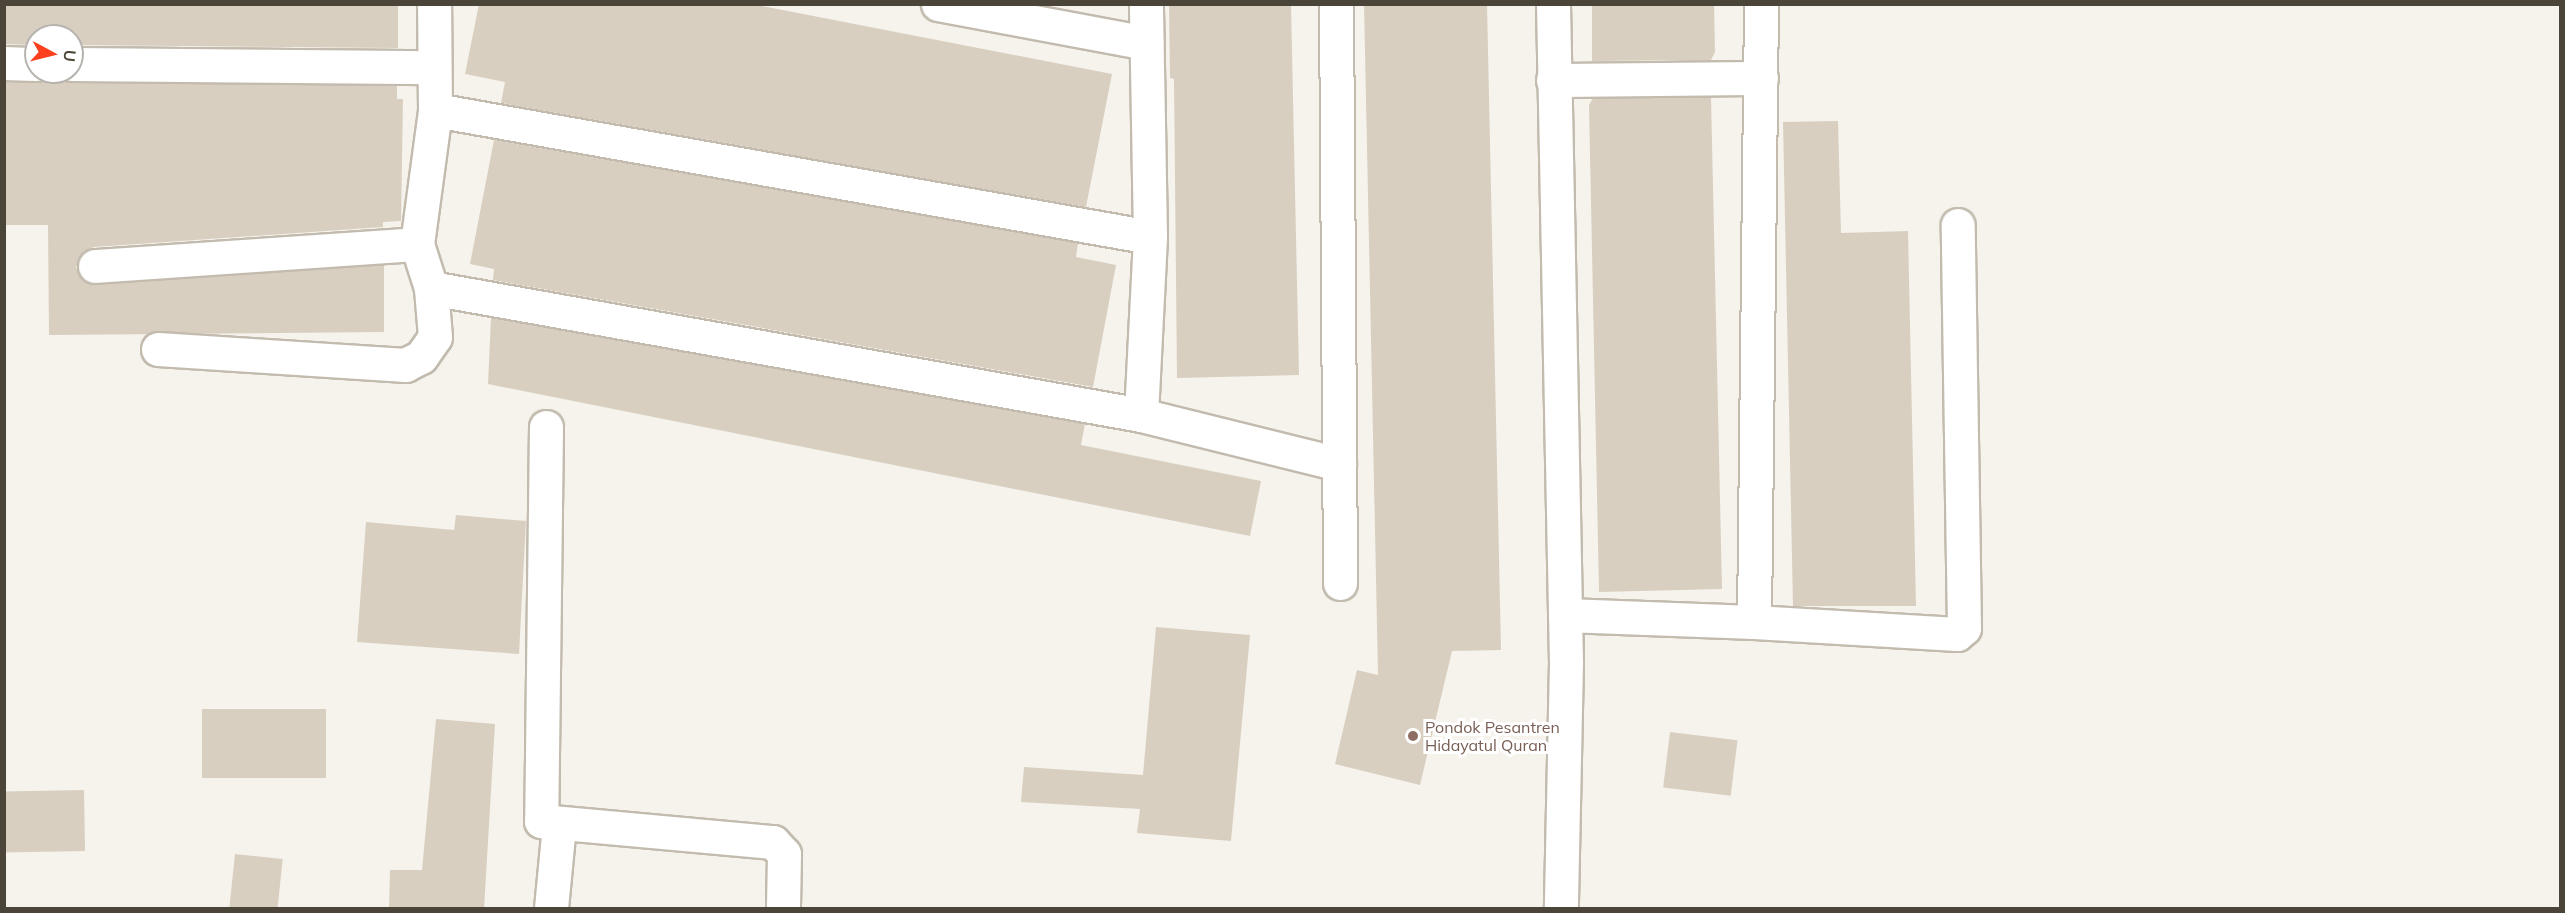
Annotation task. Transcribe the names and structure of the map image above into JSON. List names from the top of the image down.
{
  "places": ["Pondok Pesantren Hidayatul Quran"],
  "north": "right"
}
